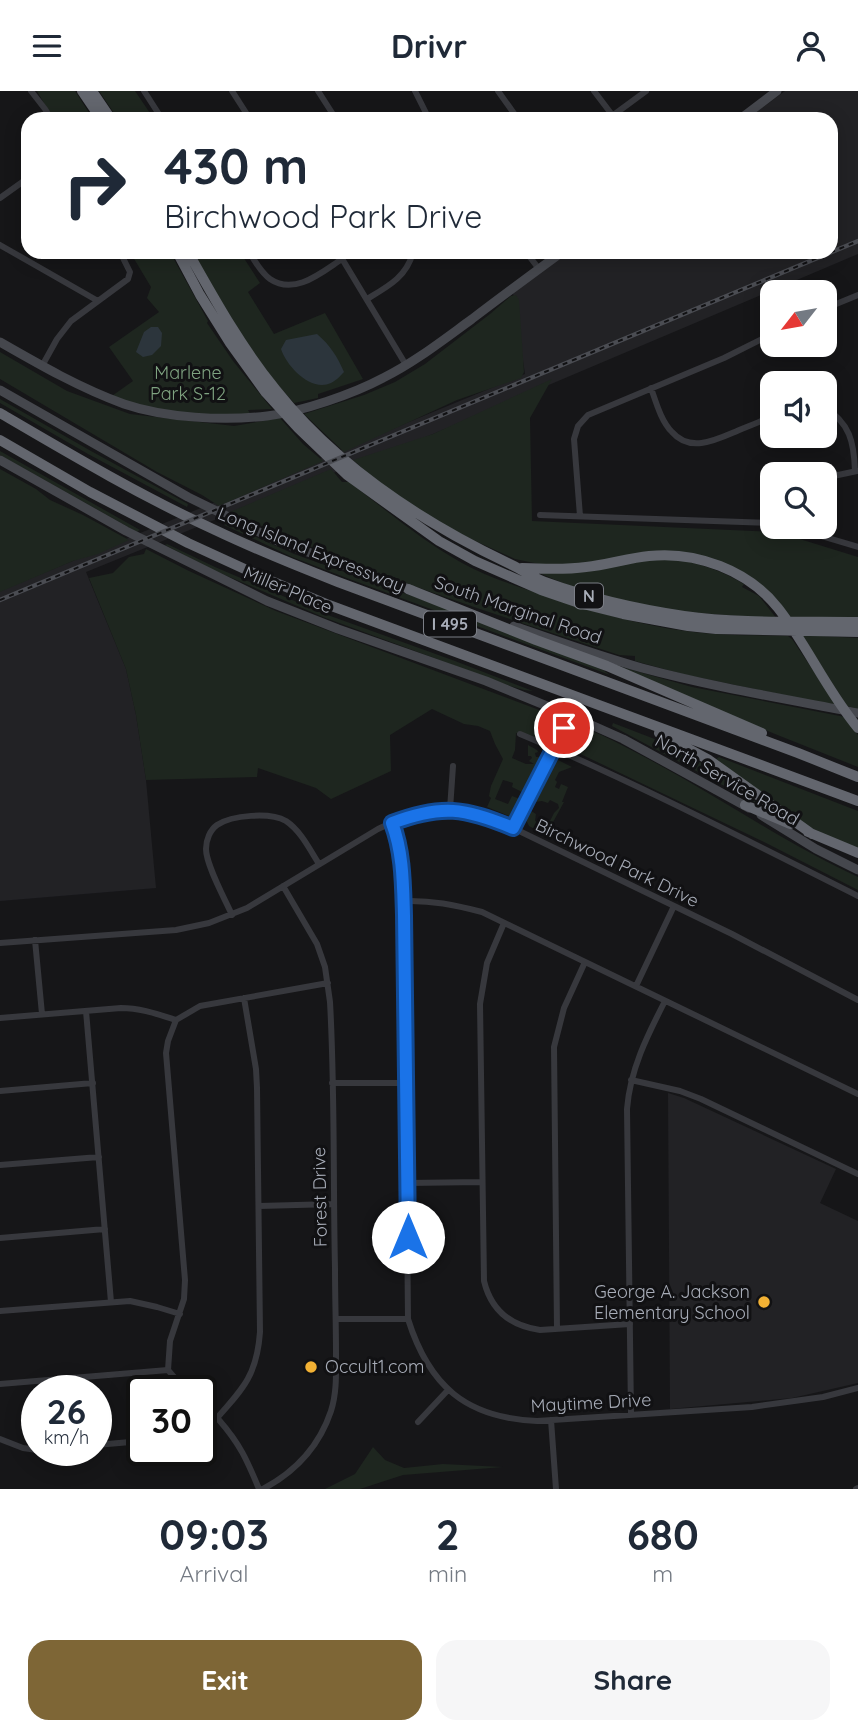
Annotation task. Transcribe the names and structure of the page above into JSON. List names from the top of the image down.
{
  "streets": {
    "highway": ["Long Island Expressway", "N", "I 495"],
    "main road": ["Miller Place", "South Marginal Road", "North Service Road"],
    "street": ["Birchwood Park Drive", "Forest Drive", "Maytime Drive"]
  },
  "crossings": [
    ["Miller Place", "North Service Road"],
    ["Birchwood Park Drive", "Forest Drive"],
    ["Birchwood Park Drive", "Maytime Drive"]
  ],
  "parks": ["Marlene Park S-12"],
  "places": ["George A. Jackson Elementary School", "Occult1.com"],
  "north": "bottom left",
  "page": {
    "header": "Drivr",
    "turn": ["430 m", "Birchwood Park Drive"],
    "speed": "26 km/h",
    "limit": "30",
    "eta": [
      "09:03",
      "Arrival",
      "2",
      "min",
      "680",
      "m"
    ],
    "buttons": ["Exit", "Share"]
  }
}
